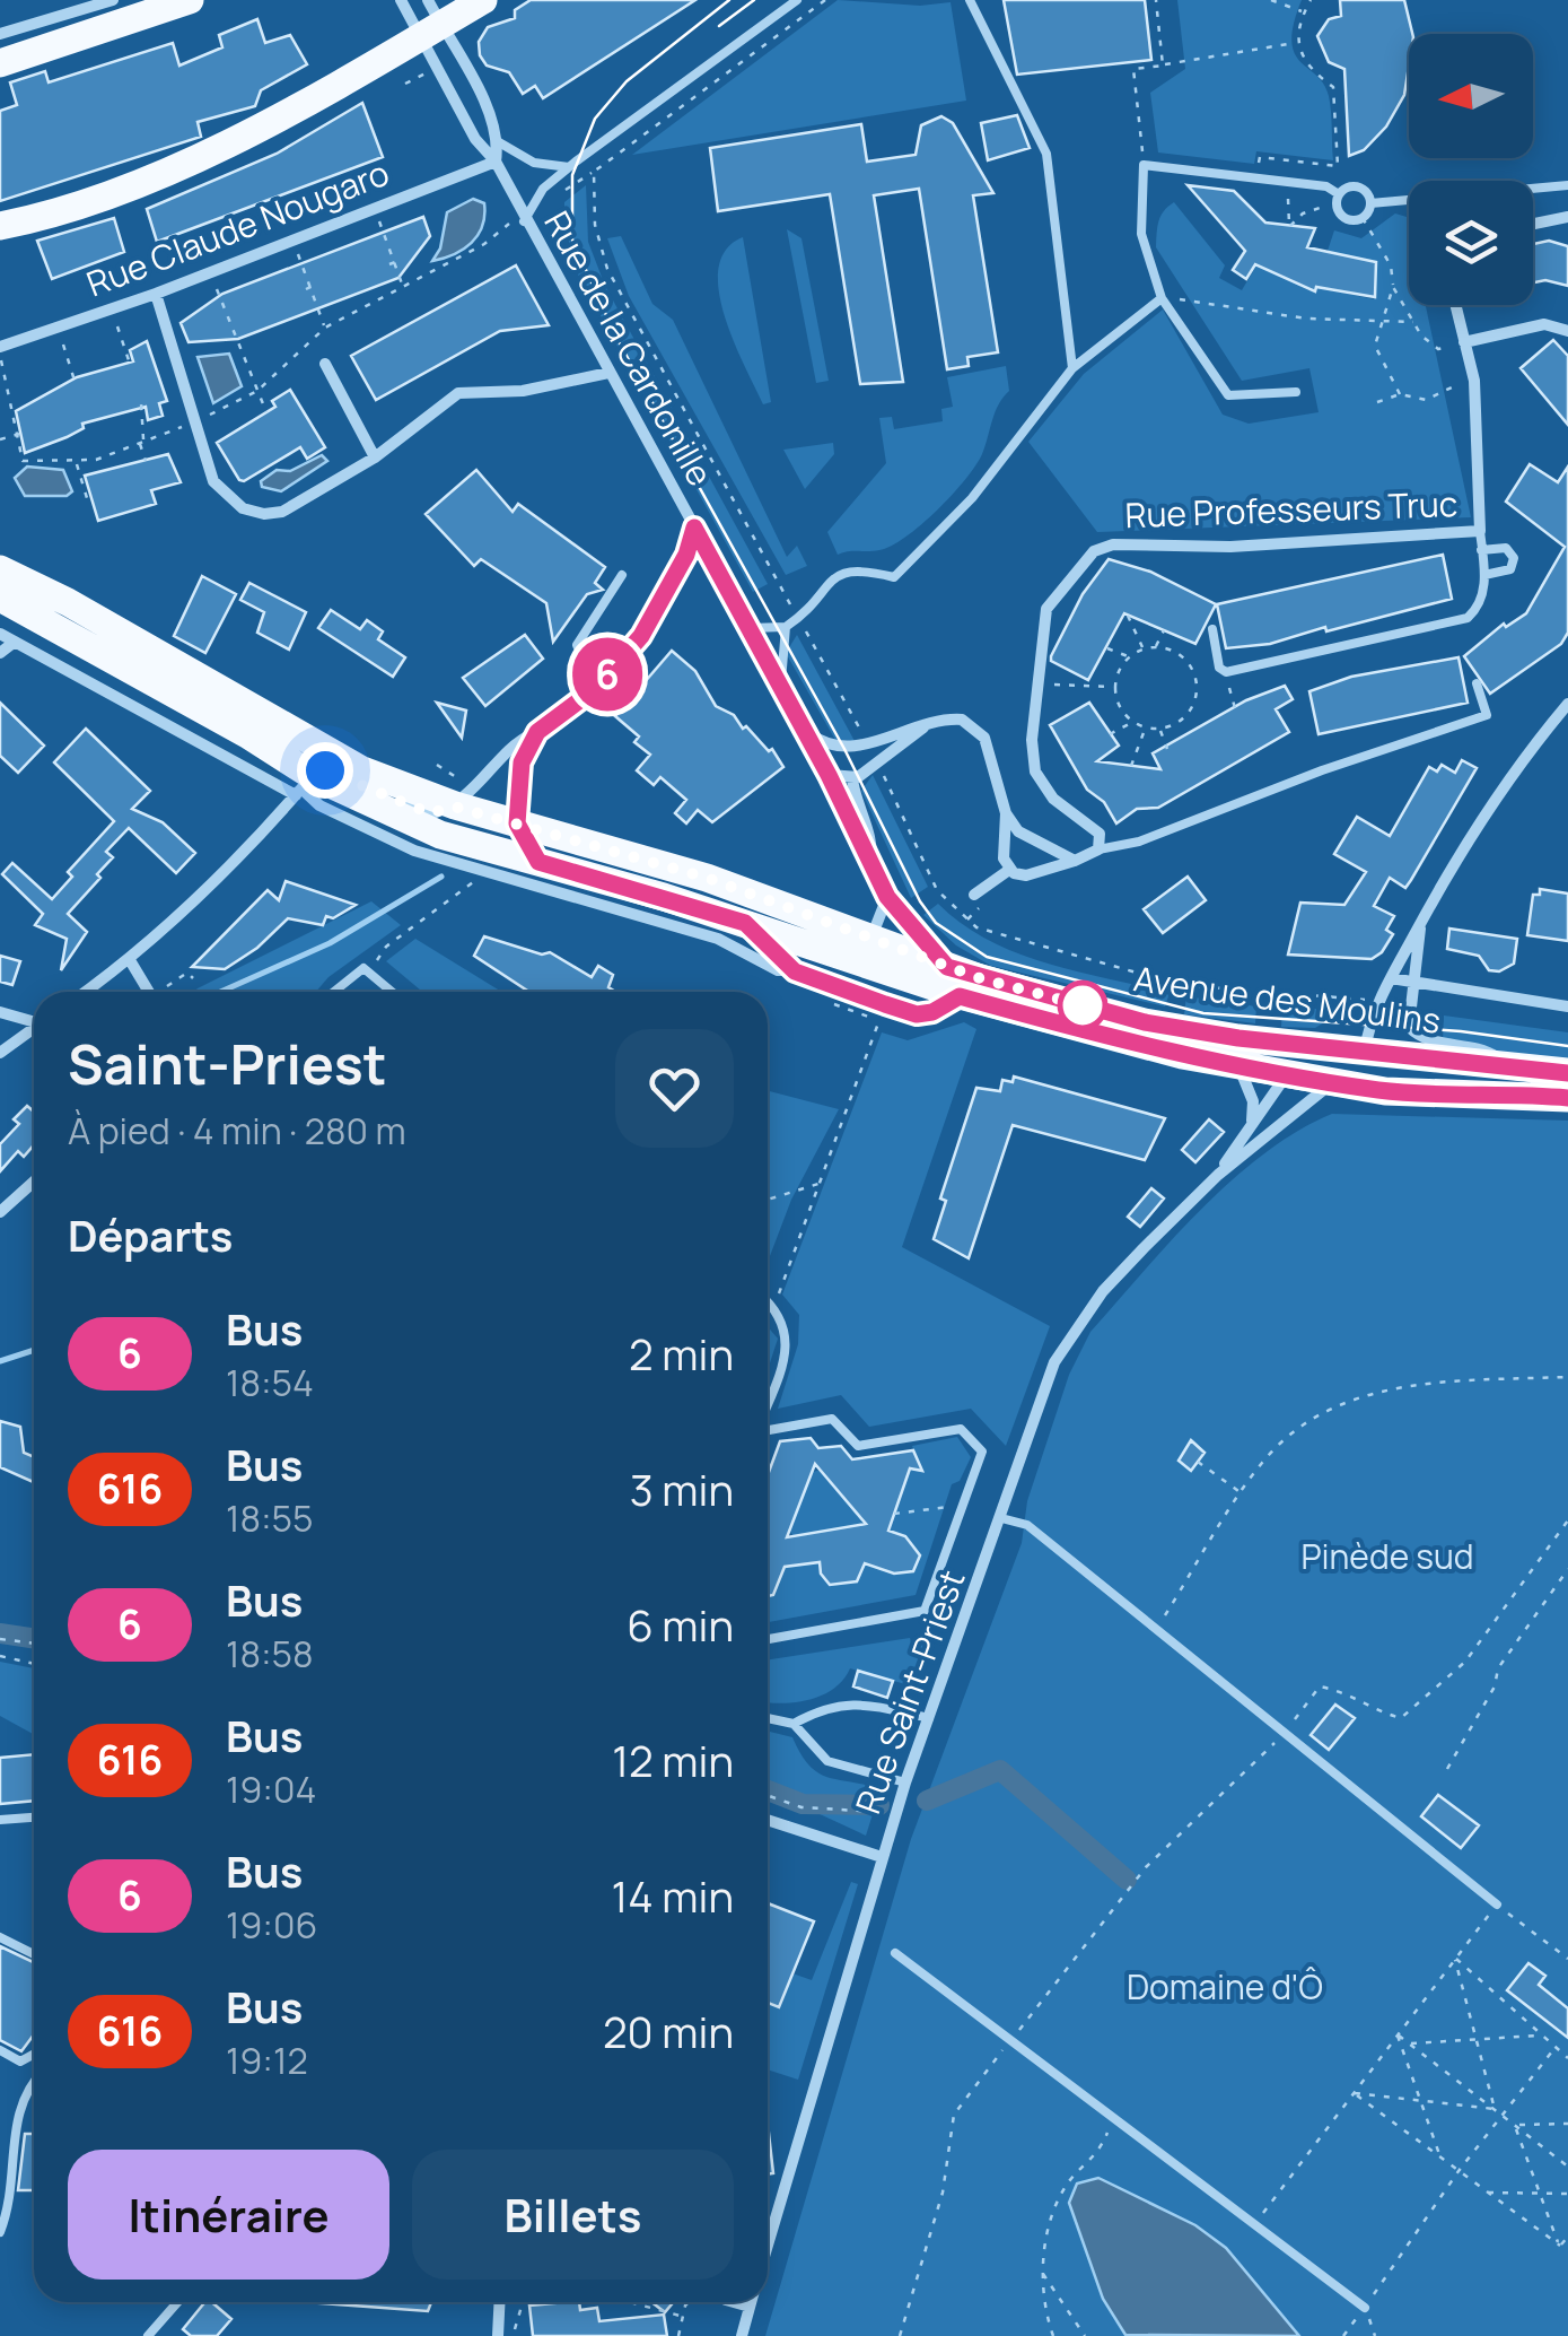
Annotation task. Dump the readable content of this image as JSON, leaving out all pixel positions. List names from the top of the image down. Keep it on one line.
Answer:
{"streets":{"main road":["Avenue des Moulins"],"street":["Rue Claude Nougaro","Rue de la Cardonille","Rue Professeurs Truc","Rue Saint-Priest"]},"crossings":[["Rue Claude Nougaro","Rue de la Cardonille"],["Rue de la Cardonille","Avenue des Moulins"],["Avenue des Moulins","Rue Saint-Priest"]],"parks":["Pinède sud","Domaine d'Ô"],"lines":["bus line 6"],"north":"left","page":{"on_map":"6","heading":[["Saint-Priest","À pied · 4 min · 280 m"],"Départs"],"list":[{"mark":"6","name":"Bus","note":"18:54","value":"2 min"},{"mark":"616","name":"Bus","note":"18:55","value":"3 min"},{"mark":"6","name":"Bus","note":"18:58","value":"6 min"},{"mark":"616","name":"Bus","note":"19:04","value":"12 min"},{"mark":"6","name":"Bus","note":"19:06","value":"14 min"},{"mark":"616","name":"Bus","note":"19:12","value":"20 min"}],"buttons":["Itinéraire","Billets"]}}
